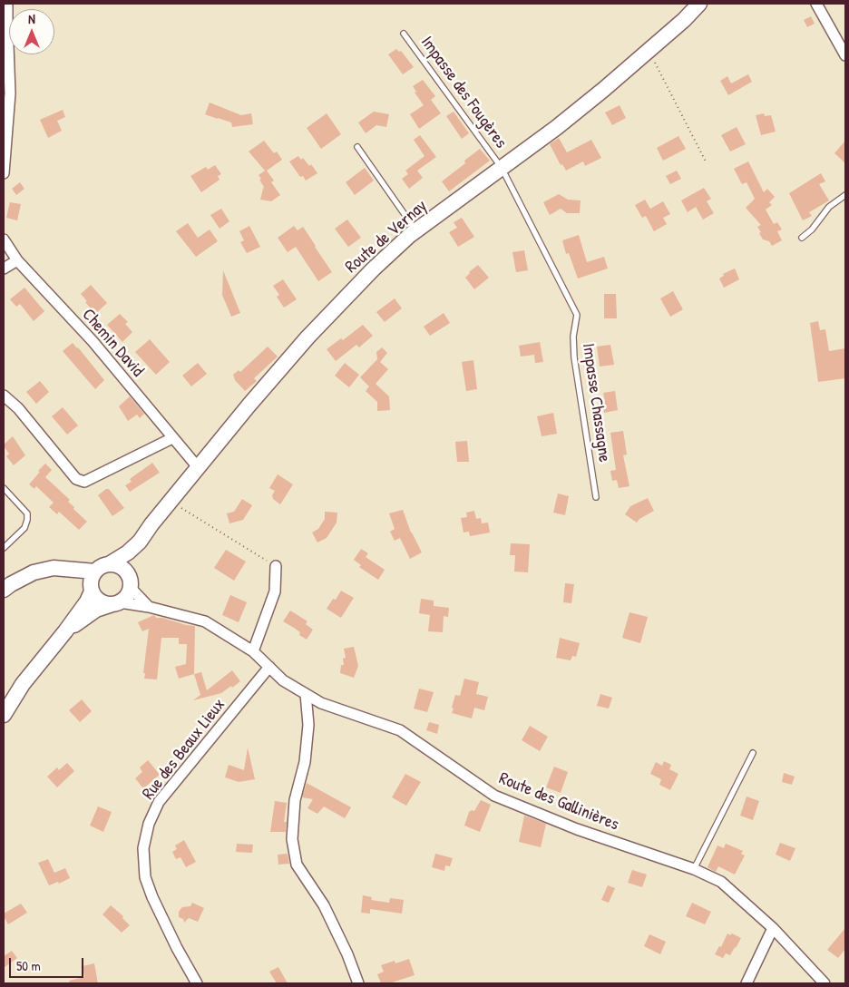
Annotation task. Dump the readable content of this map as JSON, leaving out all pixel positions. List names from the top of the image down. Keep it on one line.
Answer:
{"streets":{"street":["Route de Vernay","Chemin David","Rue des Beaux Lieux","Route des Gallinières"],"lane":["Impasse des Fougères","Impasse Chassagne"]},"crossings":[["Impasse des Fougères","Route de Vernay"],["Impasse des Fougères","Impasse Chassagne"],["Route de Vernay","Chemin David"],["Route de Vernay","Impasse Chassagne"],["Route de Vernay","Route des Gallinières"],["Rue des Beaux Lieux","Route des Gallinières"]],"scale_bar":"50 m","north":"top"}
